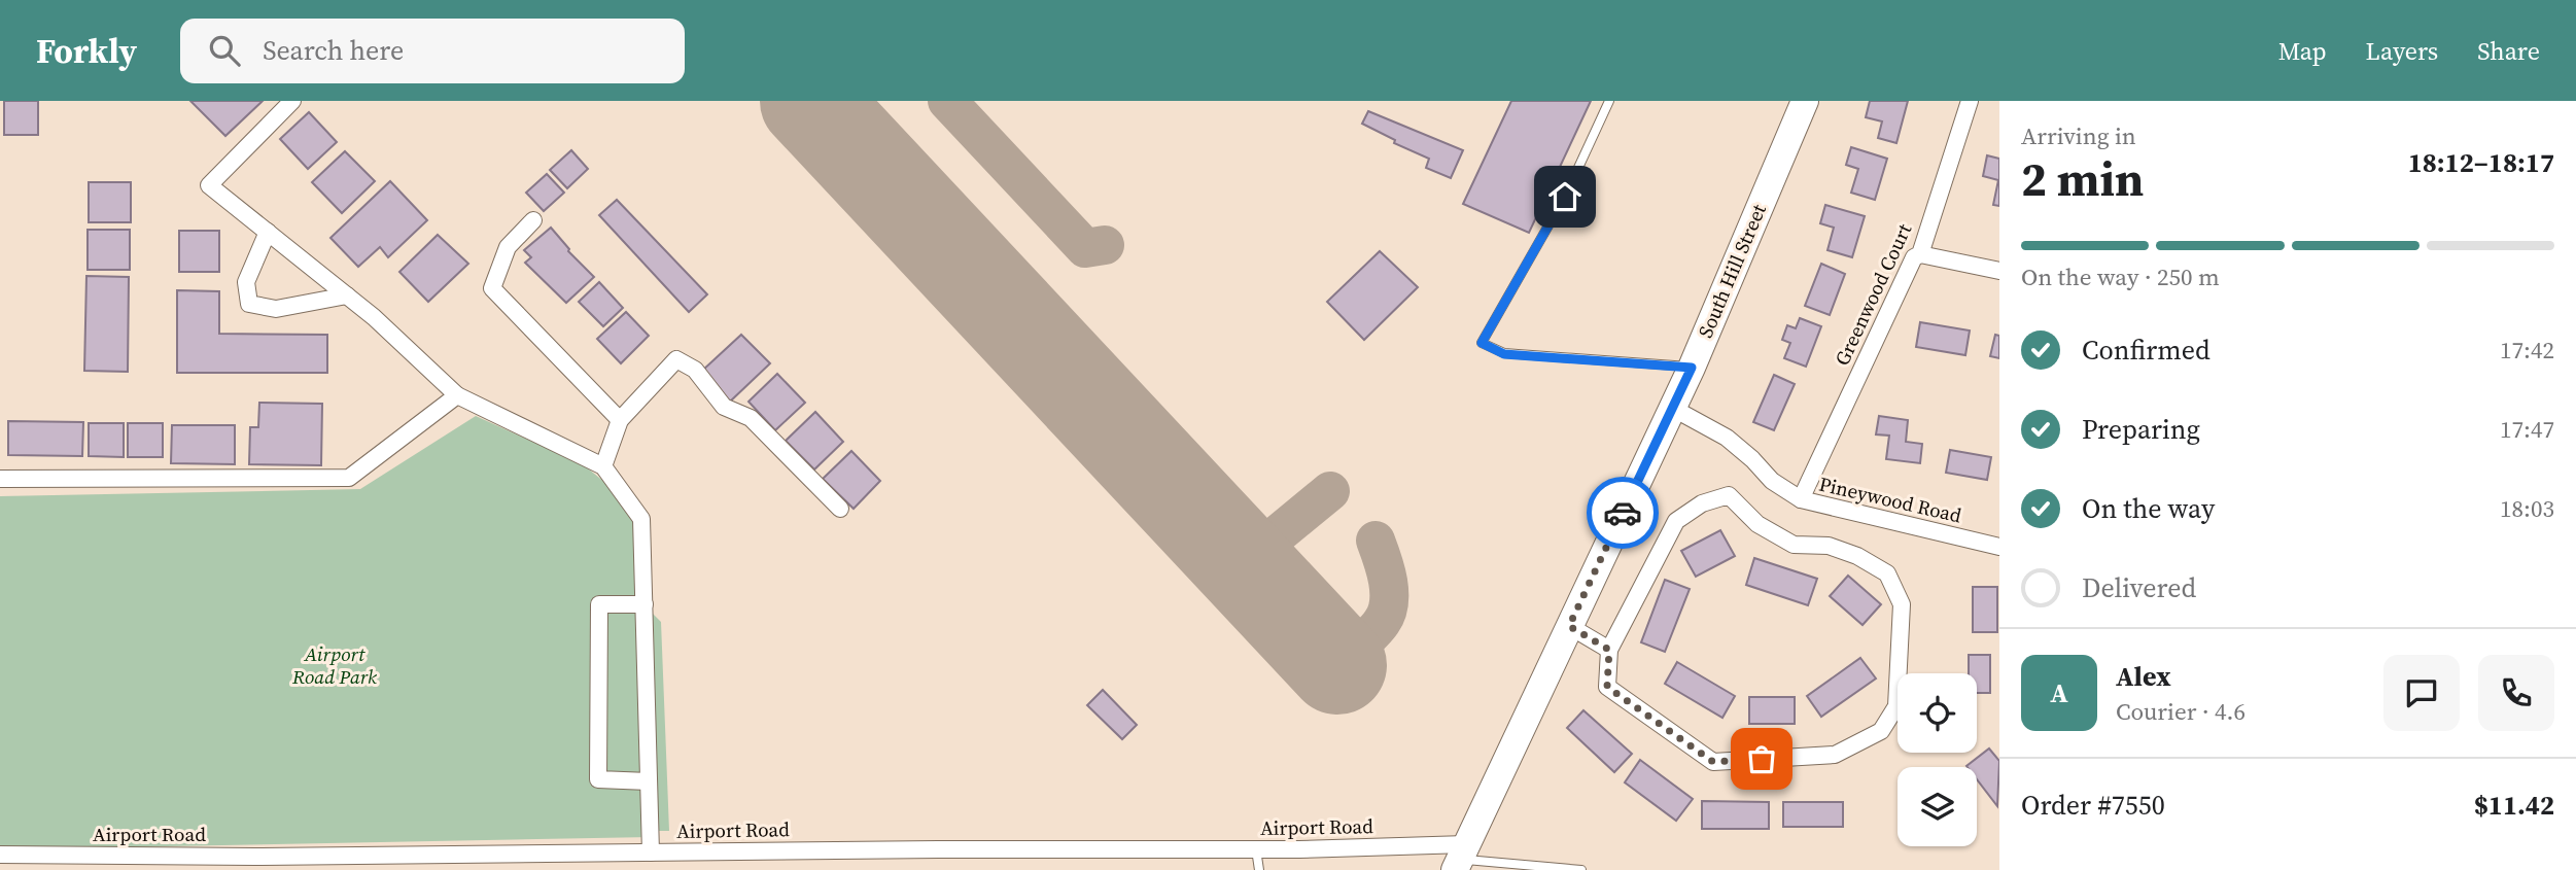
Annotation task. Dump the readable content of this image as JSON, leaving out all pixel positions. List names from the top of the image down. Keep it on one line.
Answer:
{"streets":{"main road":["South Hill Street"],"street":["Greenwood Court","Pineywood Road","Airport Road"]},"crossings":[["South Hill Street","Pineywood Road"],["South Hill Street","Airport Road"],["Greenwood Court","Pineywood Road"]],"parks":["Airport Road Park"],"page":{"header":"Forkly","search":"Search here","nav":["Map","Layers","Share"],"heading":["2 min","Arriving in","18:12–18:17"],"panel":["Alex","Courier · 4.6","Order #7550","$11.42"],"bar":"On the way · 250 m","list":[["Confirmed","17:42"],["Preparing","17:47"],["On the way","18:03"],"Delivered"],"round":"A"}}
